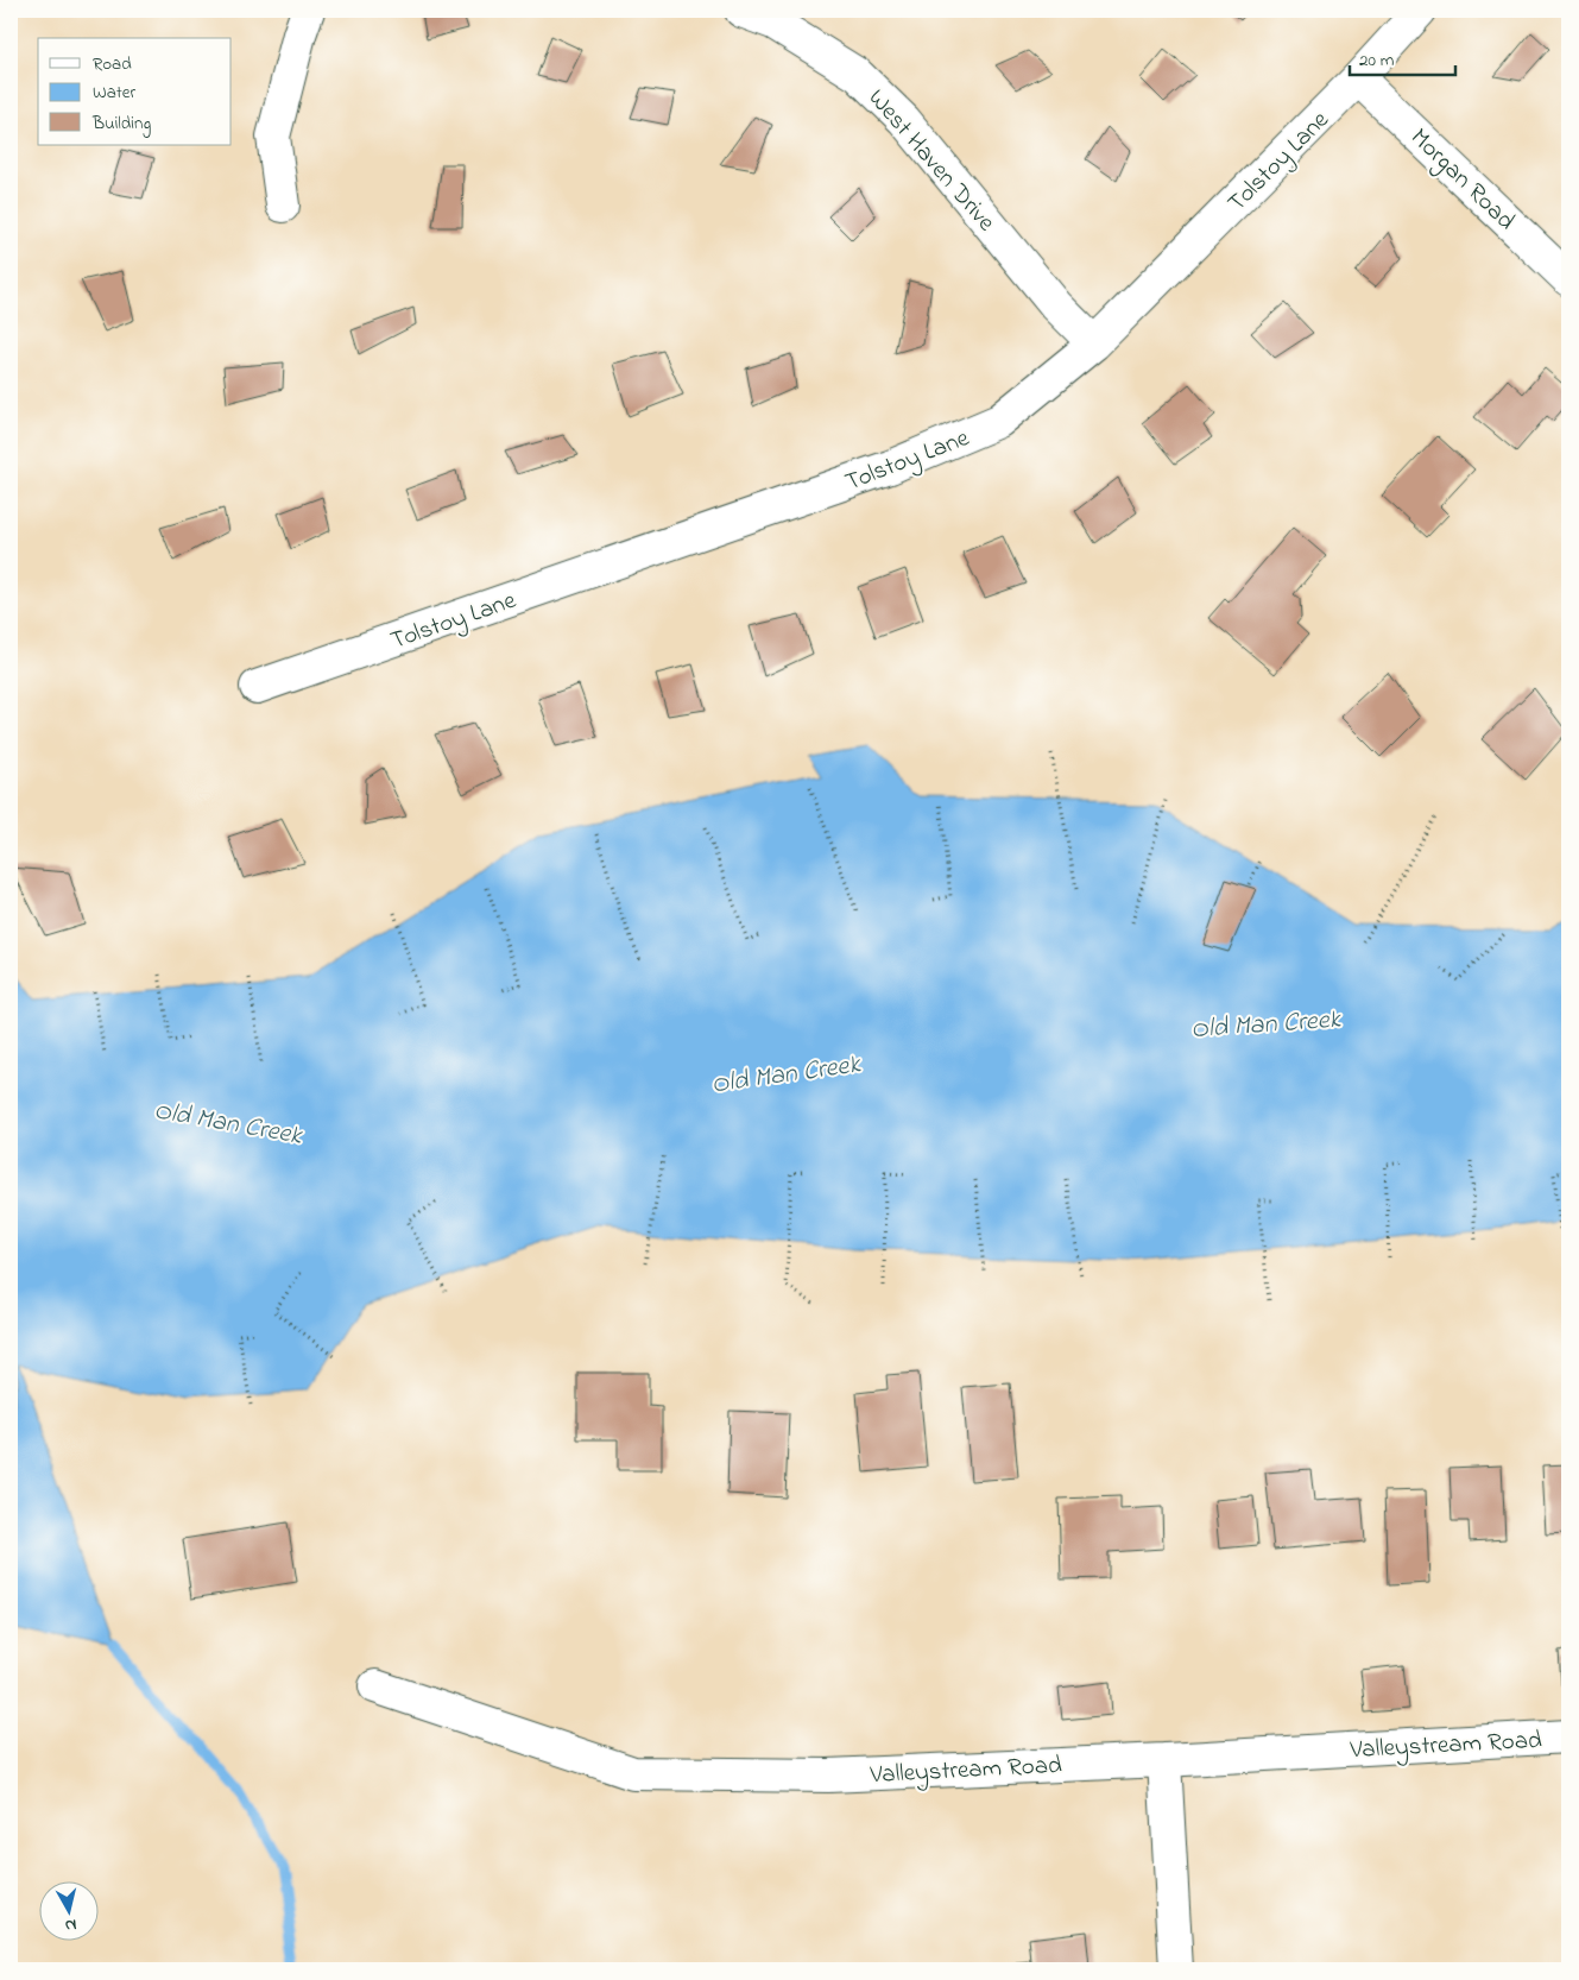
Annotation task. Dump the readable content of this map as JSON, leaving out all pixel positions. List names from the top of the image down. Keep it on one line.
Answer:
{"streets":{"street":["West Haven Drive","Tolstoy Lane","Morgan Road","Valleystream Road"]},"crossings":[["West Haven Drive","Tolstoy Lane"],["Tolstoy Lane","Morgan Road"]],"water":["Old Man Creek"],"legend":["Road","Water","Building"],"scale_bar":"20 m","north":"bottom"}
